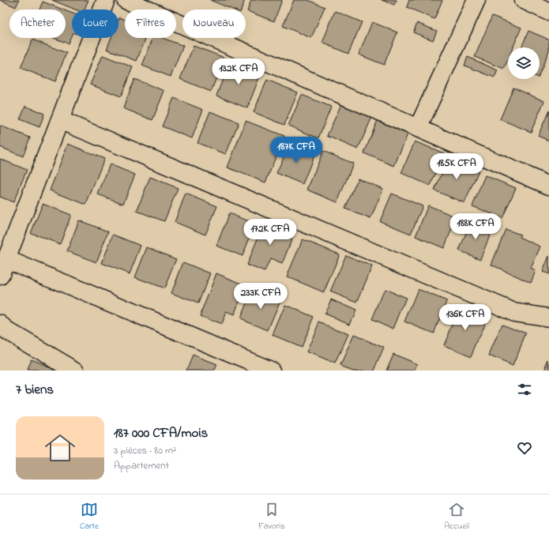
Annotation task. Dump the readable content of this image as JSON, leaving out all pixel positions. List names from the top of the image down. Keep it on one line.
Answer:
{"page":{"chip":["Acheter","Louer","Filtres","Nouveau"],"price":["132K CFA","187K CFA","185K CFA","188K CFA","172K CFA","233K CFA","136K CFA"],"heading":"7 biens","list":[{"name":"187 000 CFA/mois","note":"3 pièces · 80 m² · Appartement"}],"tabs":["Carte","Favoris","Accueil"]}}
